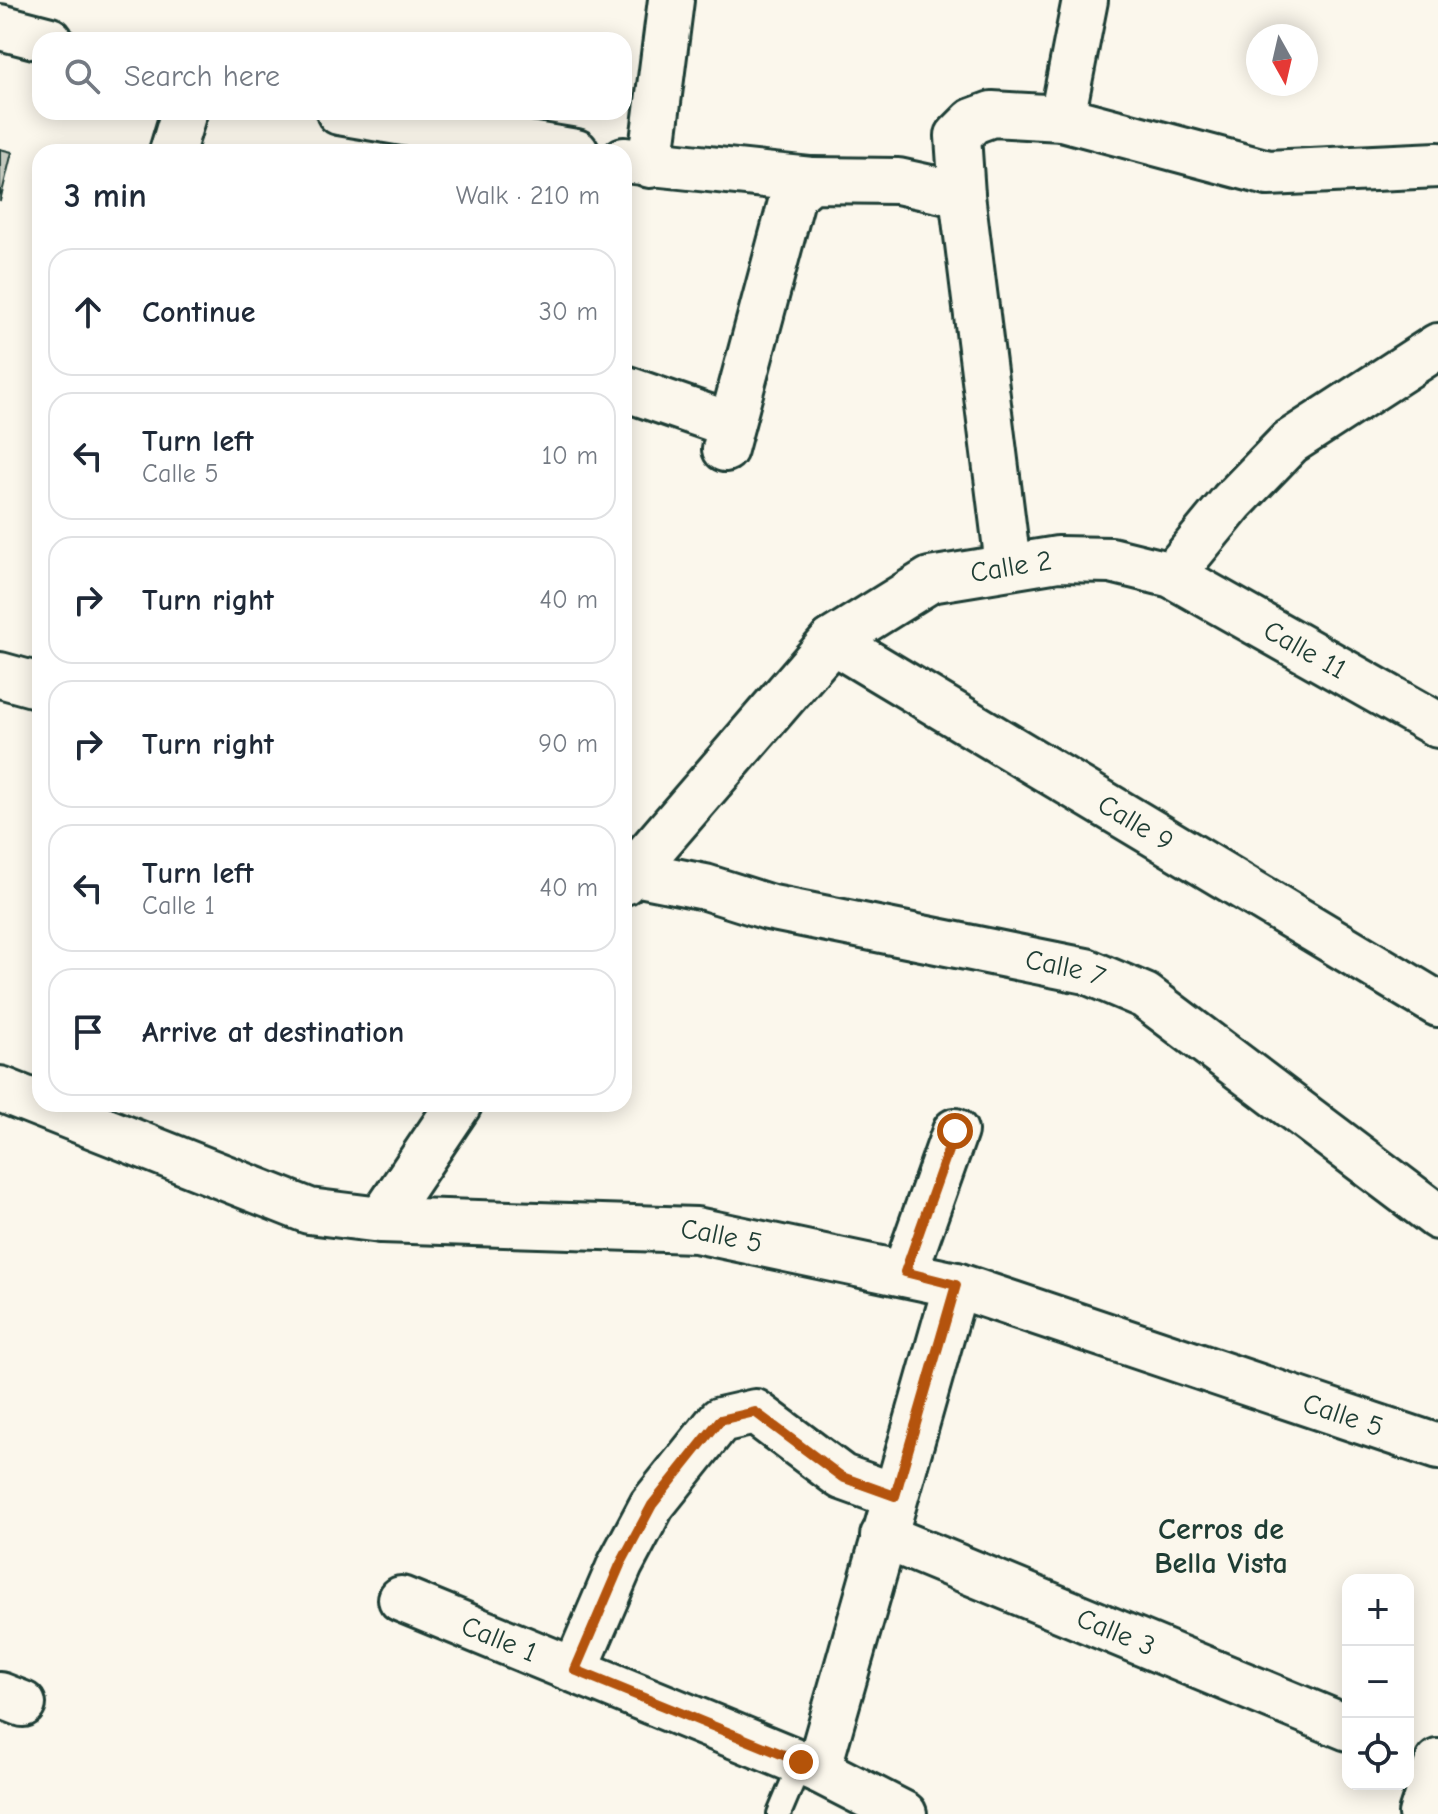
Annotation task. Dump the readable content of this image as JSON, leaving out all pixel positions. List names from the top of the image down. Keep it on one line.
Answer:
{"streets":{"street":["Calle 2","Calle 11","Calle 9","Calle 7","Calle 5","Calle 3","Calle 1"]},"crossings":[["Calle 2","Calle 11"],["Calle 2","Calle 9"],["Calle 3","Calle 1"]],"districts":["Cerros de Bella Vista"],"north":"bottom","page":{"search":"Search here","heading":["3 min","Walk · 210 m"],"list":[["Continue","30 m"],["Turn left","Calle 5","10 m"],["Turn right","40 m"],["Turn right","90 m"],["Turn left","Calle 1","40 m"],"Arrive at destination"],"map_buttons":["+","−"]}}
